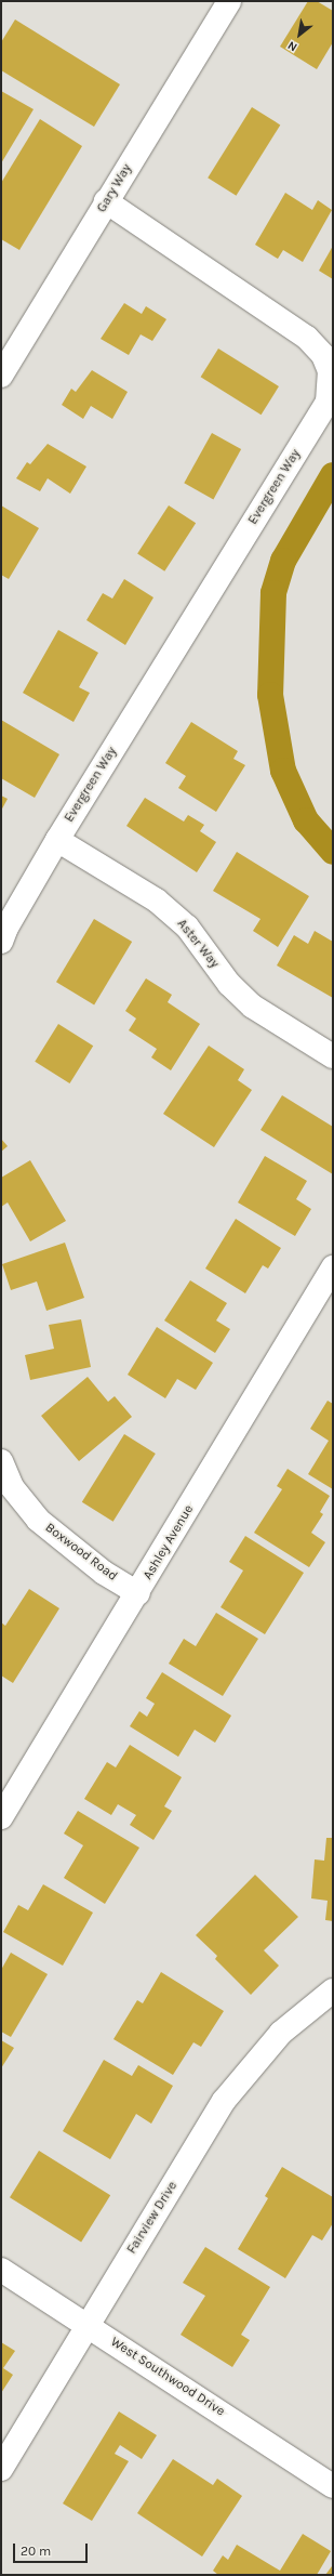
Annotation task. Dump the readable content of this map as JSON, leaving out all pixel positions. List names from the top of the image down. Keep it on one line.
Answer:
{"streets":{"street":["Gary Way","Evergreen Way","Aster Way","Ashley Avenue","Boxwood Road","Fairview Drive","West Southwood Drive"]},"crossings":[["Gary Way","Evergreen Way"],["Evergreen Way","Aster Way"],["Ashley Avenue","Boxwood Road"],["Fairview Drive","West Southwood Drive"]],"scale_bar":"20 m","north":"bottom left"}
